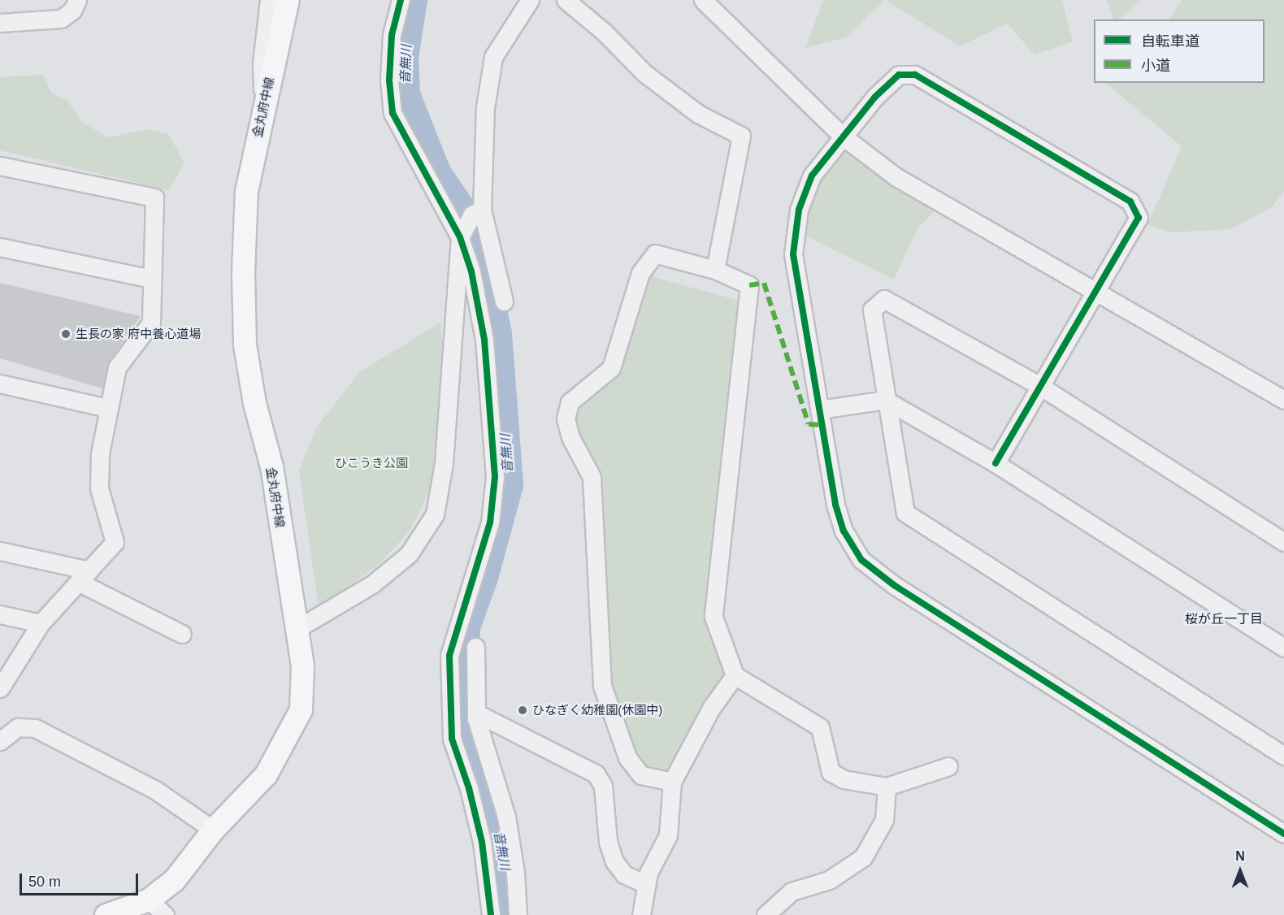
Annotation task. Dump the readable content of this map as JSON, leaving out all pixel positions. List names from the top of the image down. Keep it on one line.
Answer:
{"streets":{"main road":["金丸府中線"]},"districts":["桜が丘一丁目"],"water":["音無川"],"parks":["ひこうき公園"],"places":["生長の家 府中養心道場","ひなぎく幼稚園(休園中)"],"legend":["自転車道","小道"],"scale_bar":"50 m","north":"top"}
